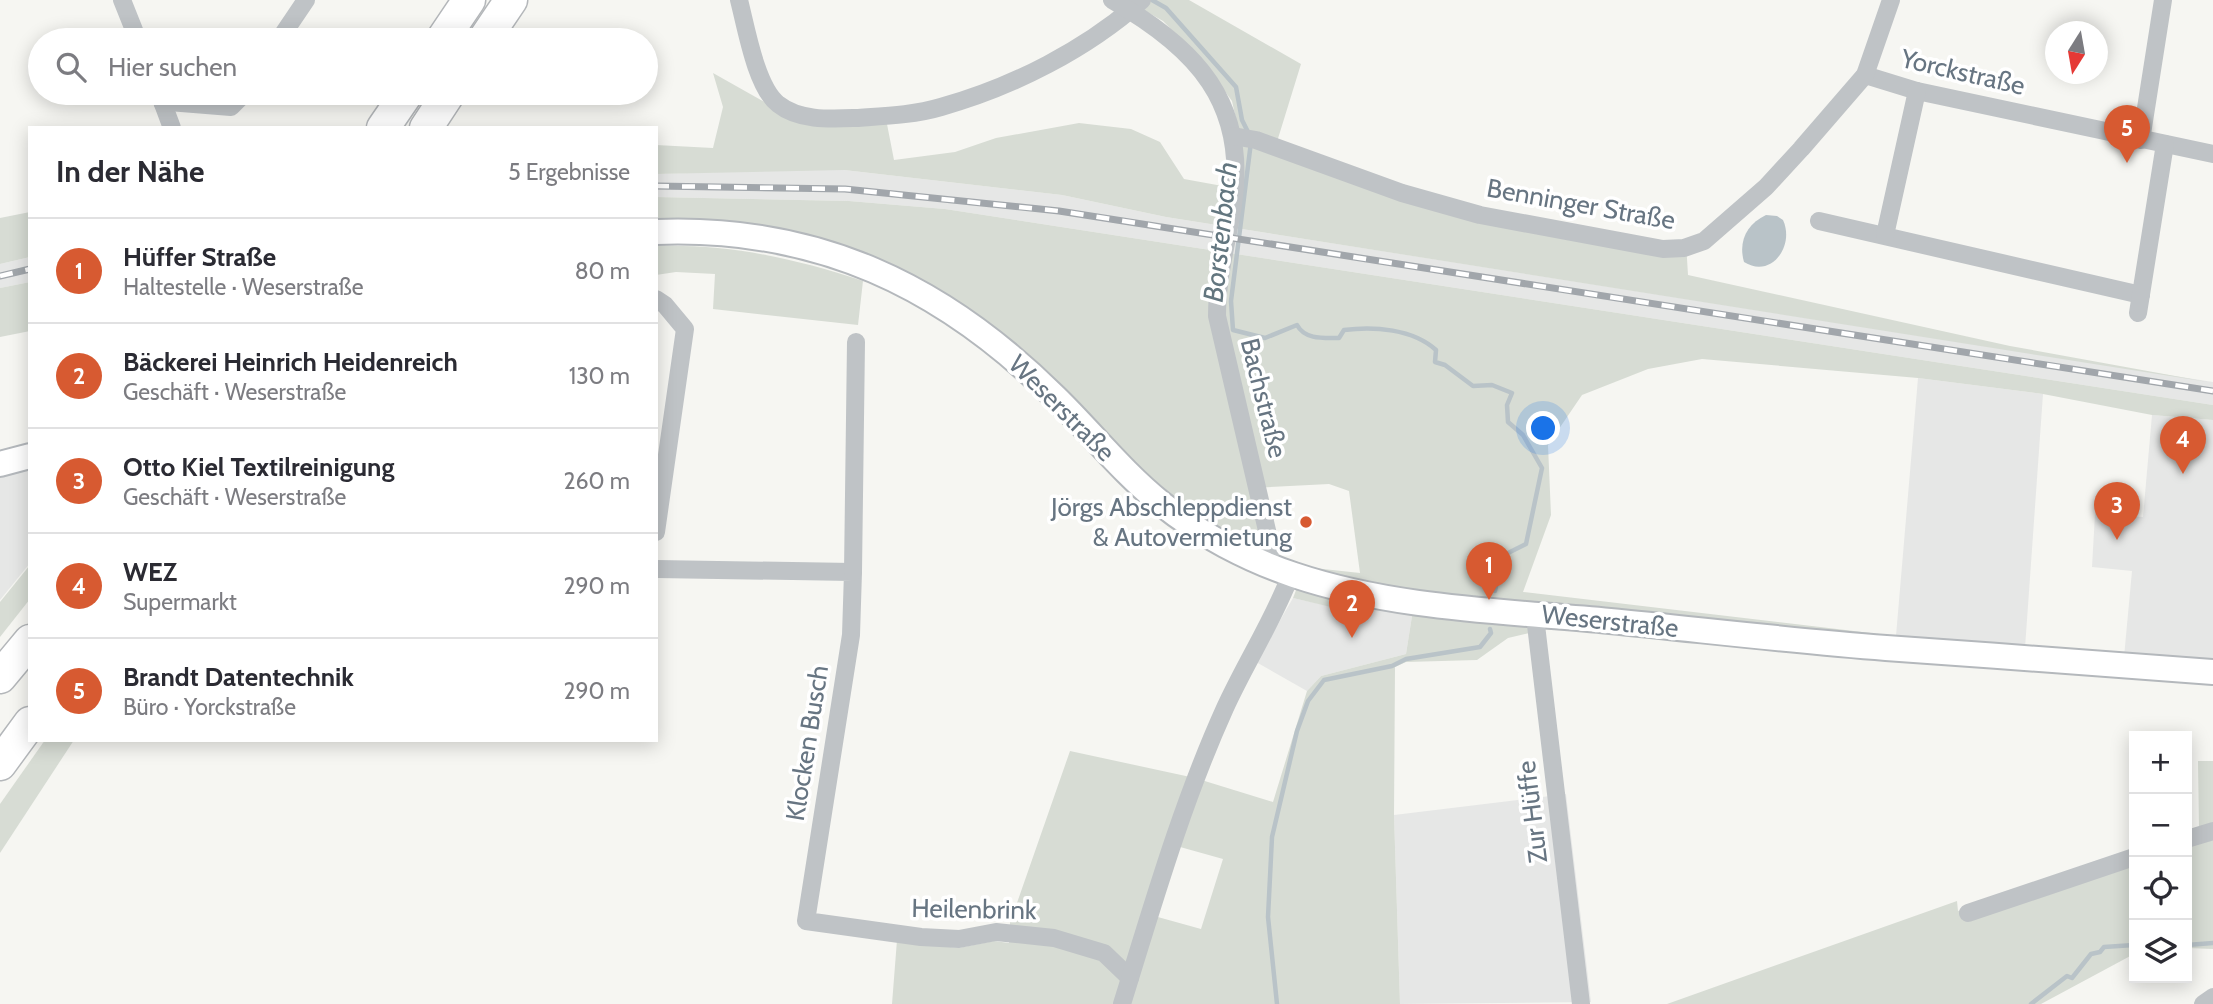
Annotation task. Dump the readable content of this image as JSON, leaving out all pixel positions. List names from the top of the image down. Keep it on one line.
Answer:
{"streets":{"street":["Yorckstraße","Benninger Straße","Bachstraße","Weserstraße","Klocken Busch","Zur Hüffe","Heilenbrink"]},"crossings":[["Yorckstraße","Benninger Straße"],["Benninger Straße","Bachstraße"],["Bachstraße","Weserstraße"],["Weserstraße","Zur Hüffe"],["Klocken Busch","Heilenbrink"]],"water":["Borstenbach"],"places":["Jörgs Abschleppdienst & Autovermietung"],"north":"bottom","page":{"search":"Hier suchen","pins":["5","4","3","1","2"],"heading":["In der Nähe","5 Ergebnisse"],"list":[{"mark":"1","name":"Hüffer Straße","note":"Haltestelle · Weserstraße","value":"80 m"},{"mark":"2","name":"Bäckerei Heinrich Heidenreich","note":"Geschäft · Weserstraße","value":"130 m"},{"mark":"3","name":"Otto Kiel Textilreinigung","note":"Geschäft · Weserstraße","value":"260 m"},{"mark":"4","name":"WEZ","note":"Supermarkt","value":"290 m"},{"mark":"5","name":"Brandt Datentechnik","note":"Büro · Yorckstraße","value":"290 m"}],"map_buttons":["+","−"]}}
